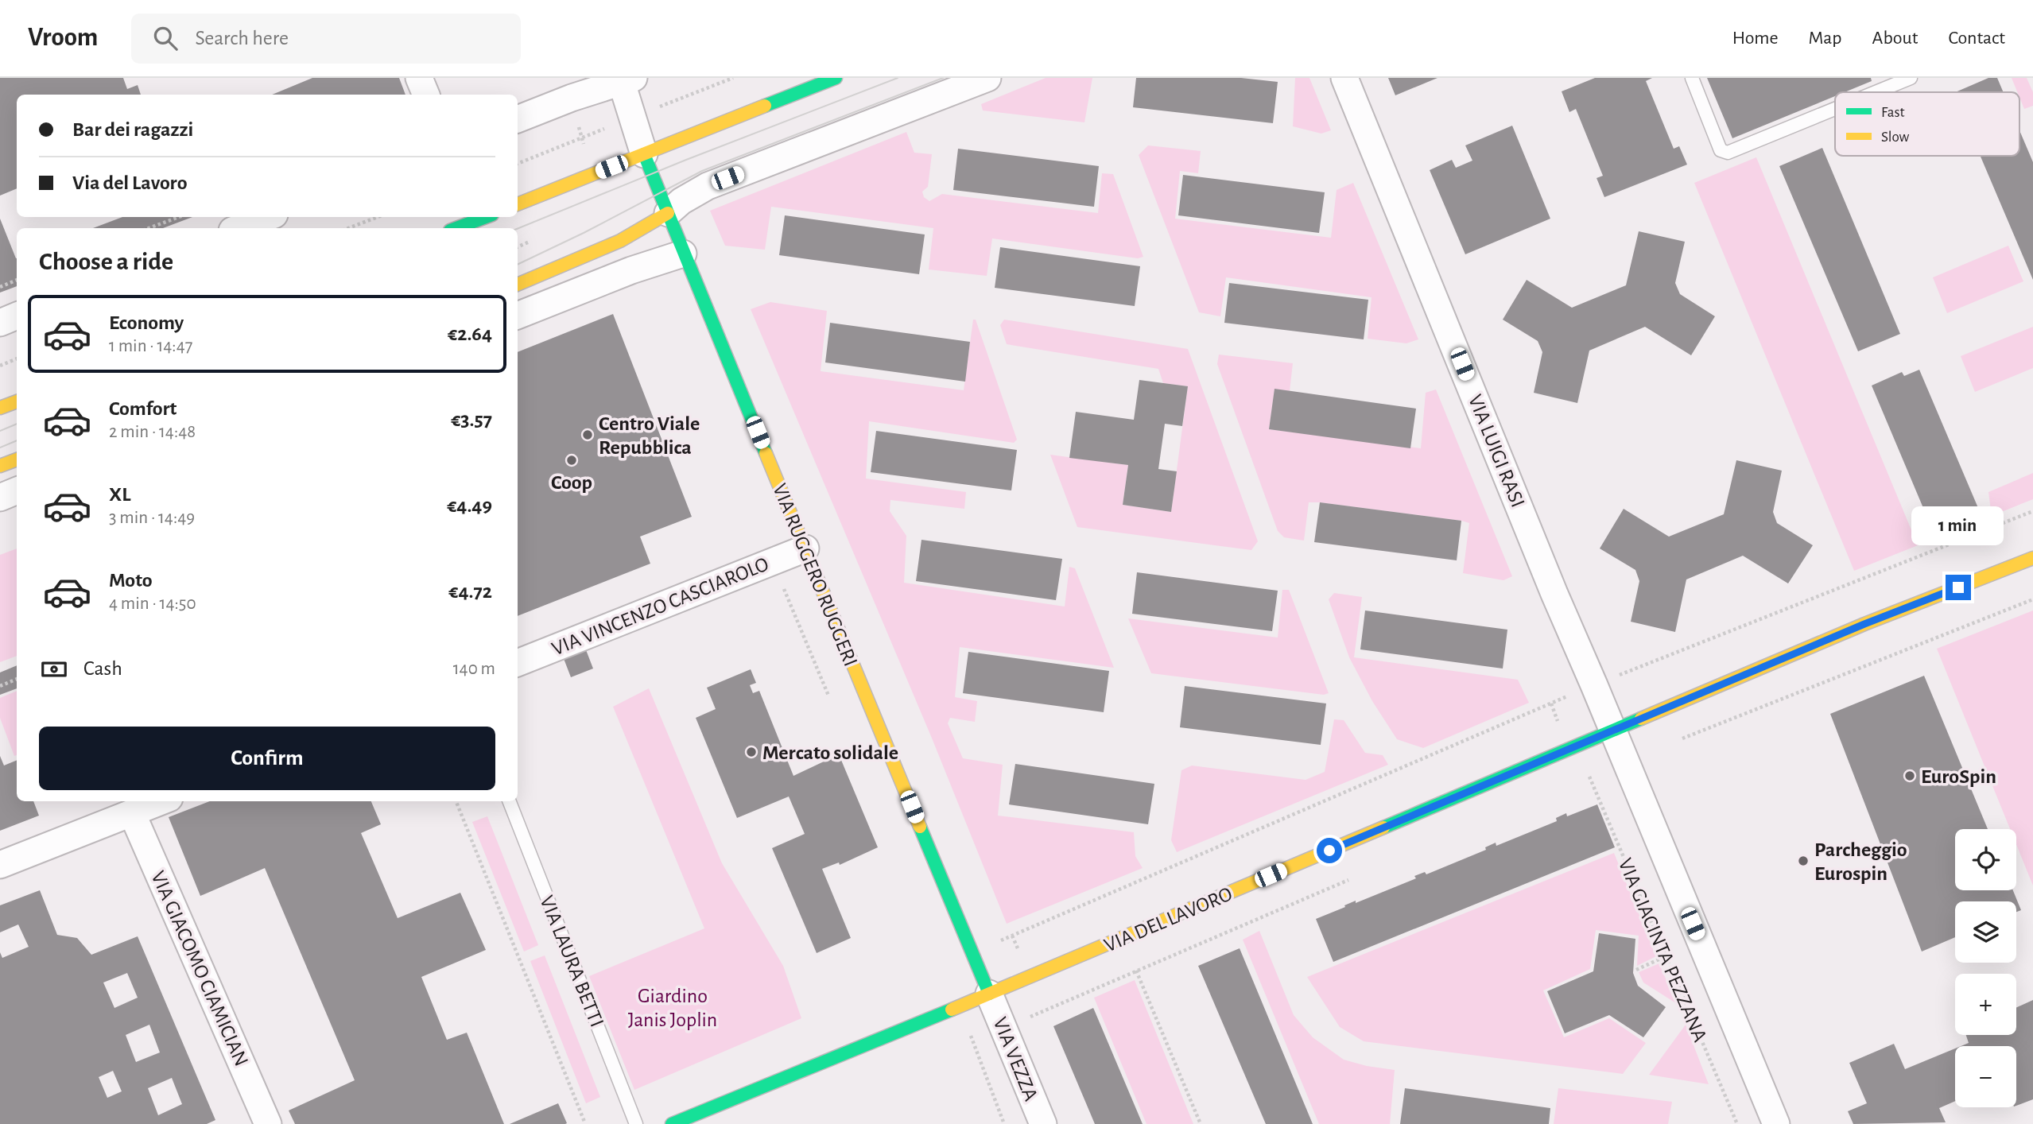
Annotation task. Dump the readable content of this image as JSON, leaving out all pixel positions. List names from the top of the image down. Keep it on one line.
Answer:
{"streets":{"main road":["VIA RUGGERO RUGGERI","VIA DEL LAVORO"],"street":["VIA LUIGI RASI","VIA VINCENZO CASCIAROLO","VIA GIACINTA PEZZANA","VIA GIACOMO CIAMICIAN","VIA VEZZA"],"lane":["VIA LAURA BETTI"]},"crossings":[["VIA LUIGI RASI","VIA DEL LAVORO"],["VIA LUIGI RASI","VIA GIACINTA PEZZANA"],["VIA RUGGERO RUGGERI","VIA VINCENZO CASCIAROLO"],["VIA RUGGERO RUGGERI","VIA DEL LAVORO"],["VIA RUGGERO RUGGERI","VIA VEZZA"],["VIA DEL LAVORO","VIA GIACINTA PEZZANA"],["VIA DEL LAVORO","VIA VEZZA"]],"parks":["Giardino Janis Joplin"],"places":["Centro Viale Repubblica","Coop","Mercato solidale","EuroSpin","Parcheggio Eurospin"],"legend":["Fast","Slow"],"page":{"header":"Vroom","search":"Search here","nav":["Home","Map","About","Contact"],"banner":["Bar dei ragazzi","Via del Lavoro"],"heading":"Choose a ride","list":[{"name":"Economy","note":"1 min · 14:47","value":"€2.64"},{"name":"Comfort","note":"2 min · 14:48","value":"€3.57"},{"name":"XL","note":"3 min · 14:49","value":"€4.49"},{"name":"Moto","note":"4 min · 14:50","value":"€4.72"}],"bubble":"1 min","pay":["Cash","140 m"],"buttons":"Confirm","map_buttons":["+","−"]}}
